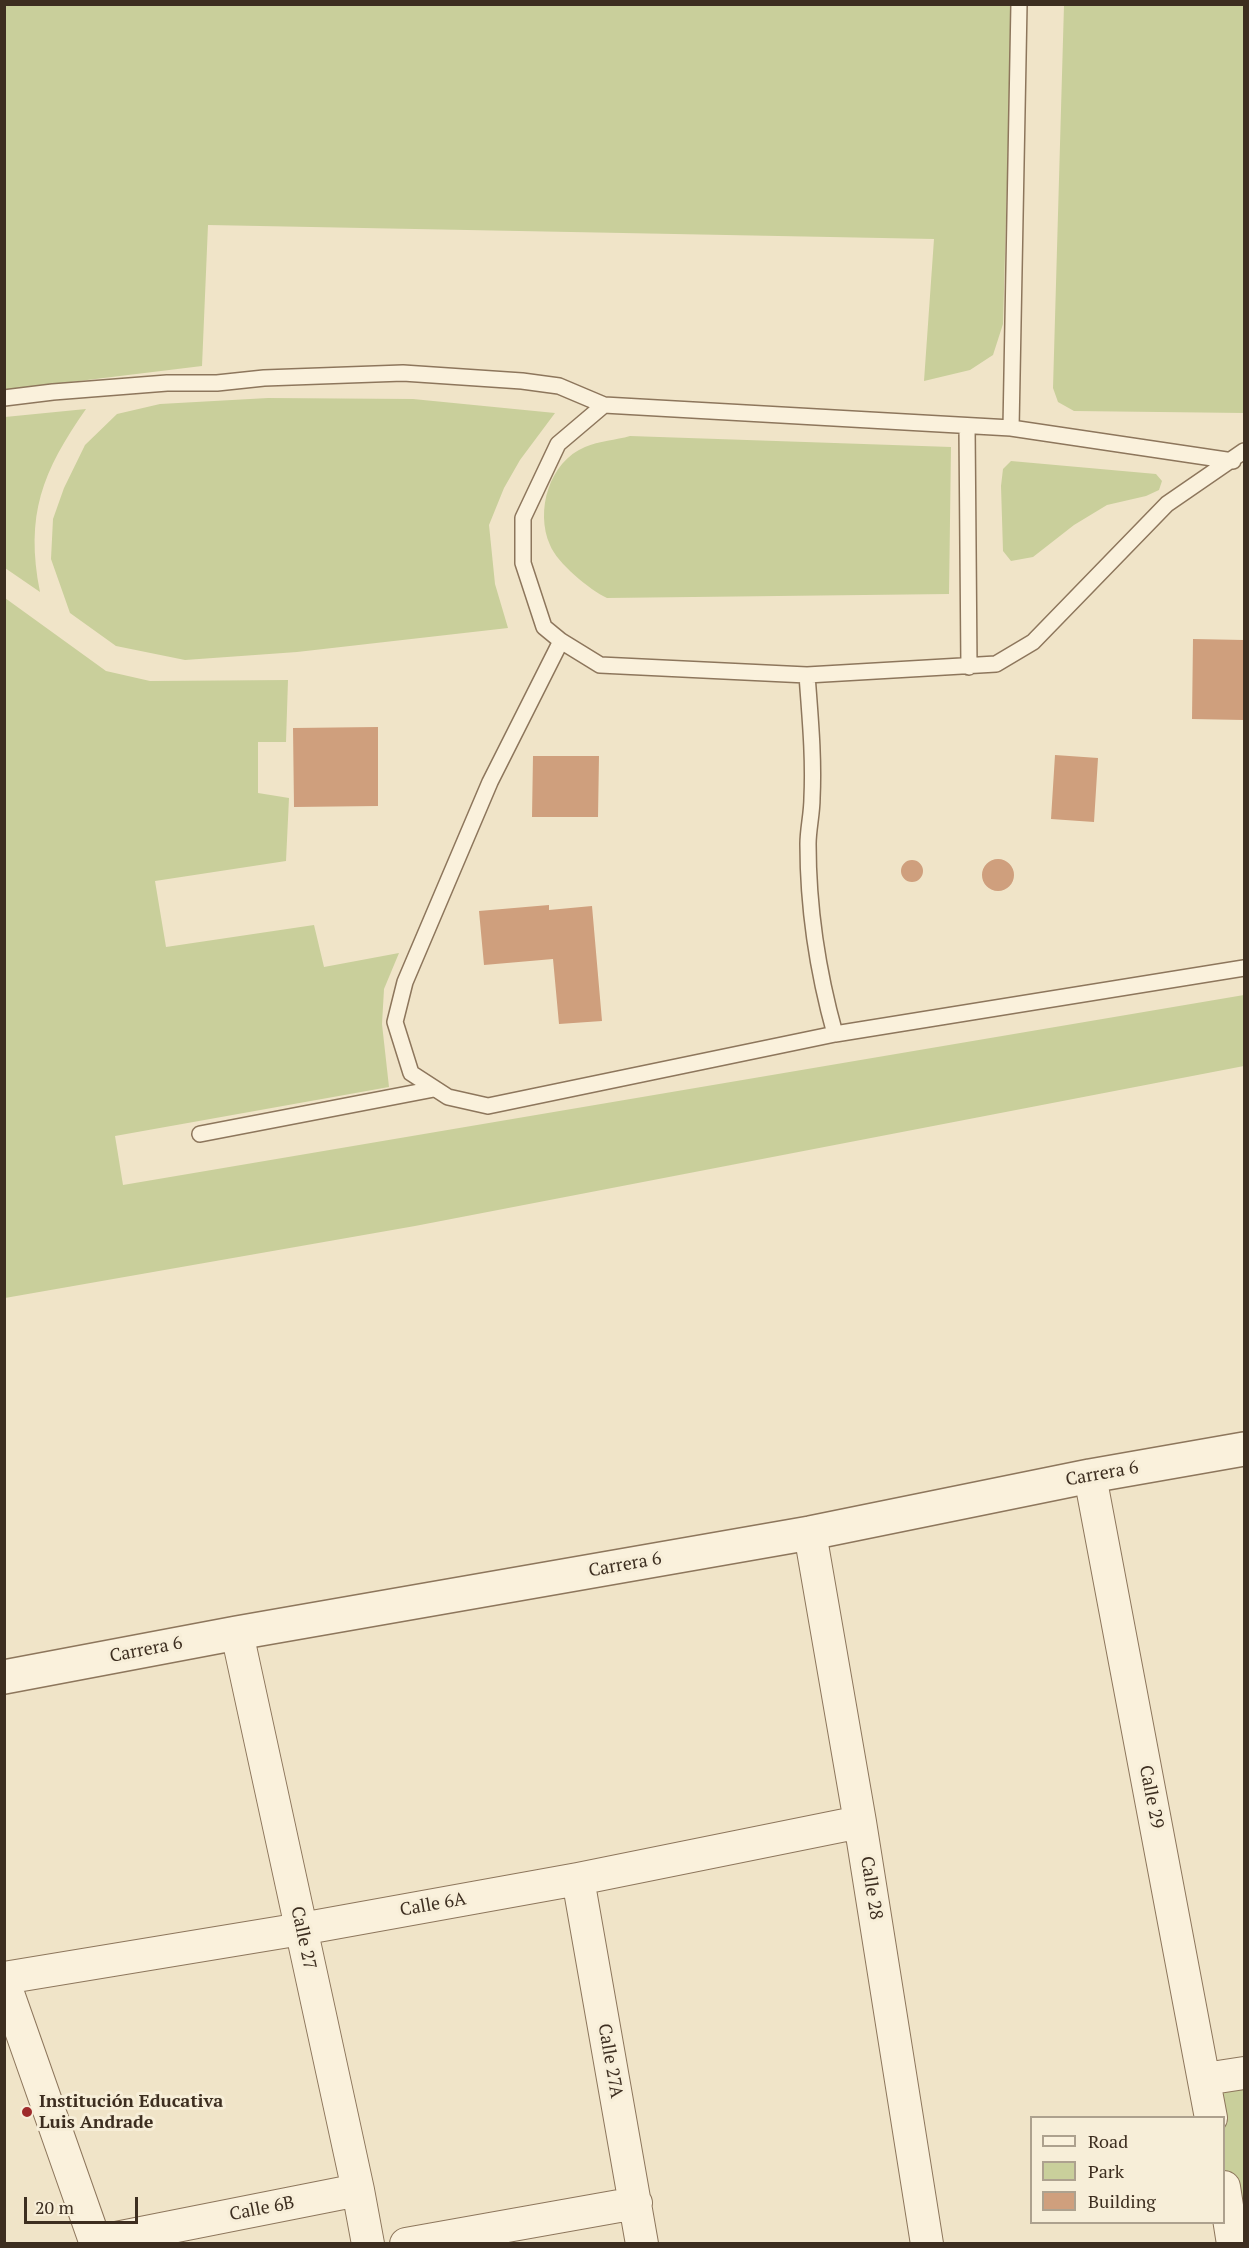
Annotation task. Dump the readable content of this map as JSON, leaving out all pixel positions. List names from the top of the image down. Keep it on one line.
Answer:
{"streets":{"street":["Carrera 6","Calle 29","Calle 28","Calle 6A","Calle 27","Calle 27A","Calle 6B"]},"crossings":[["Carrera 6","Calle 29"],["Carrera 6","Calle 28"],["Carrera 6","Calle 27"],["Calle 28","Calle 6A"],["Calle 6A","Calle 27"],["Calle 6A","Calle 27A"],["Calle 27","Calle 6B"]],"places":["Institución Educativa Luis Andrade"],"legend":["Road","Park","Building"],"scale_bar":"20 m"}
